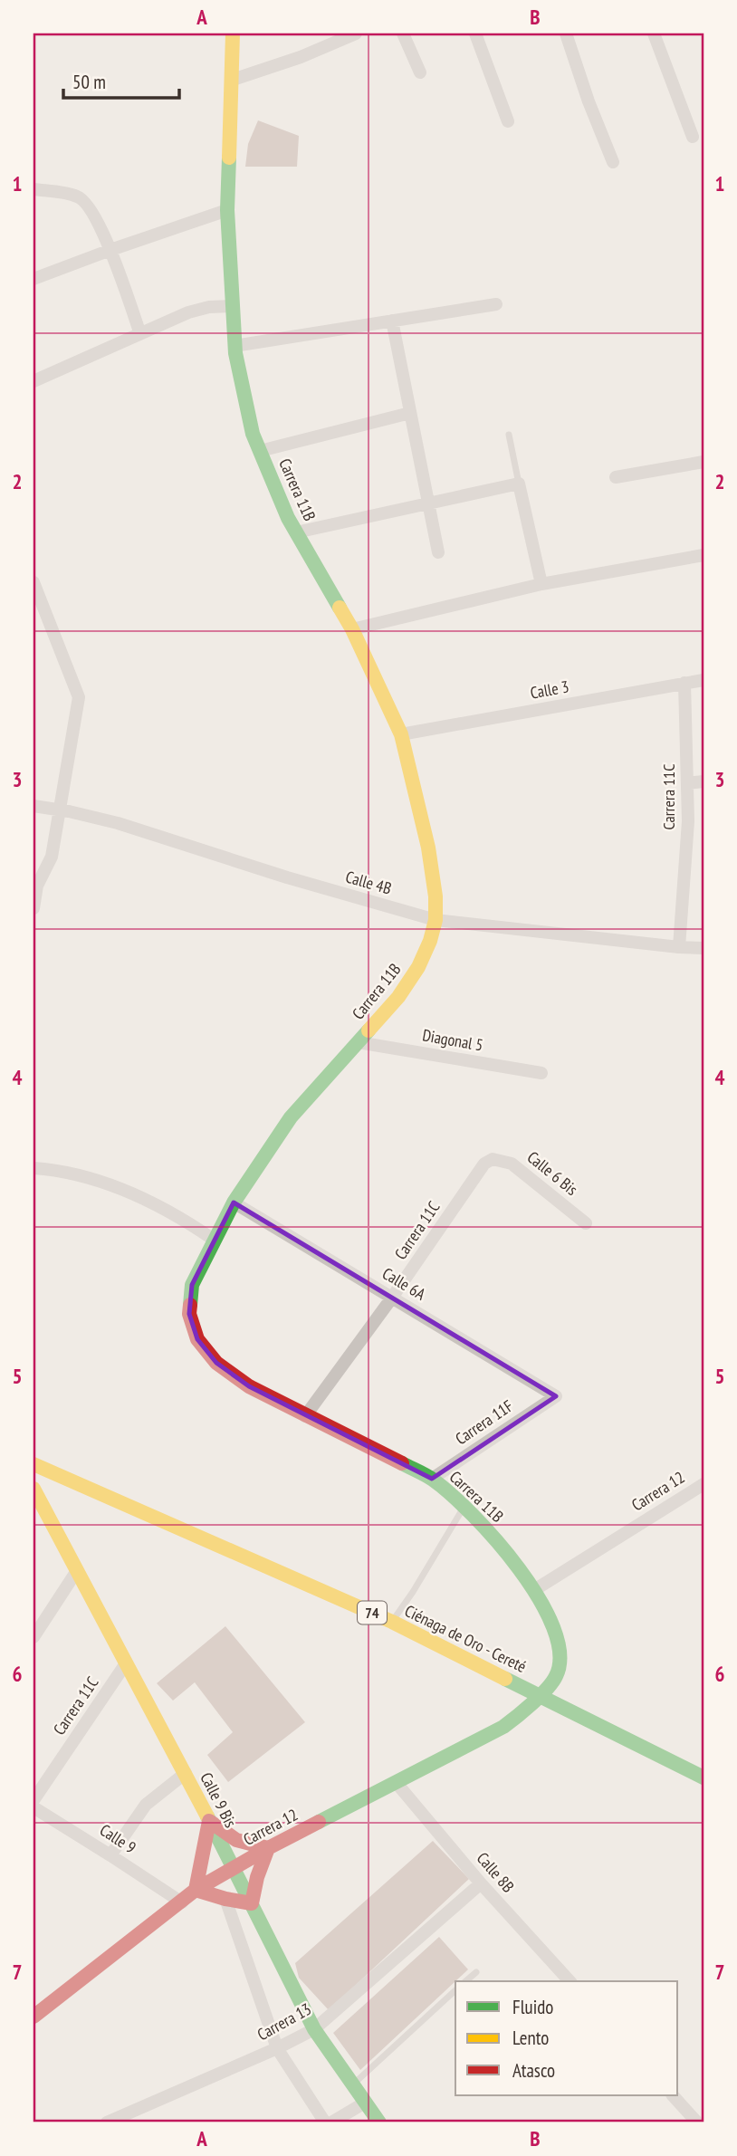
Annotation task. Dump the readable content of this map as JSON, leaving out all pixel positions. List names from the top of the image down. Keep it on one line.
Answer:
{"streets":{"main road":["Carrera 11B","Carrera 12","74","Ciénaga de Oro - Cereté","Calle 9 Bis"],"street":["Calle 3","Carrera 11C","Calle 4B","Diagonal 5","Calle 6 Bis","Calle 6A","Carrera 11F","Calle 9","Calle 8B","Carrera 13"]},"crossings":[["Carrera 11B","Calle 3"],["Carrera 11B","Carrera 11C"],["Carrera 11B","Calle 4B"],["Carrera 11B","Diagonal 5"],["Carrera 11B","Calle 6A"],["Carrera 11B","Carrera 11F"],["Carrera 11B","Carrera 12"],["Carrera 11B","Ciénaga de Oro - Cereté"],["Calle 3","Carrera 11C"],["Carrera 11C","Calle 4B"],["Carrera 11C","Calle 6 Bis"],["Carrera 11C","Calle 6A"],["Carrera 11C","Calle 9 Bis"],["Calle 6A","Carrera 11F"],["Carrera 12","Ciénaga de Oro - Cereté"],["Carrera 12","Calle 9 Bis"],["Carrera 12","Calle 9"],["Carrera 12","Calle 8B"],["Calle 9 Bis","Carrera 13"],["Calle 8B","Carrera 13"]],"legend":["Fluido","Lento","Atasco"],"scale_bar":"50 m","grid":{"columns":["A","B"],"rows":["1","2","3","4","5","6","7"]}}
